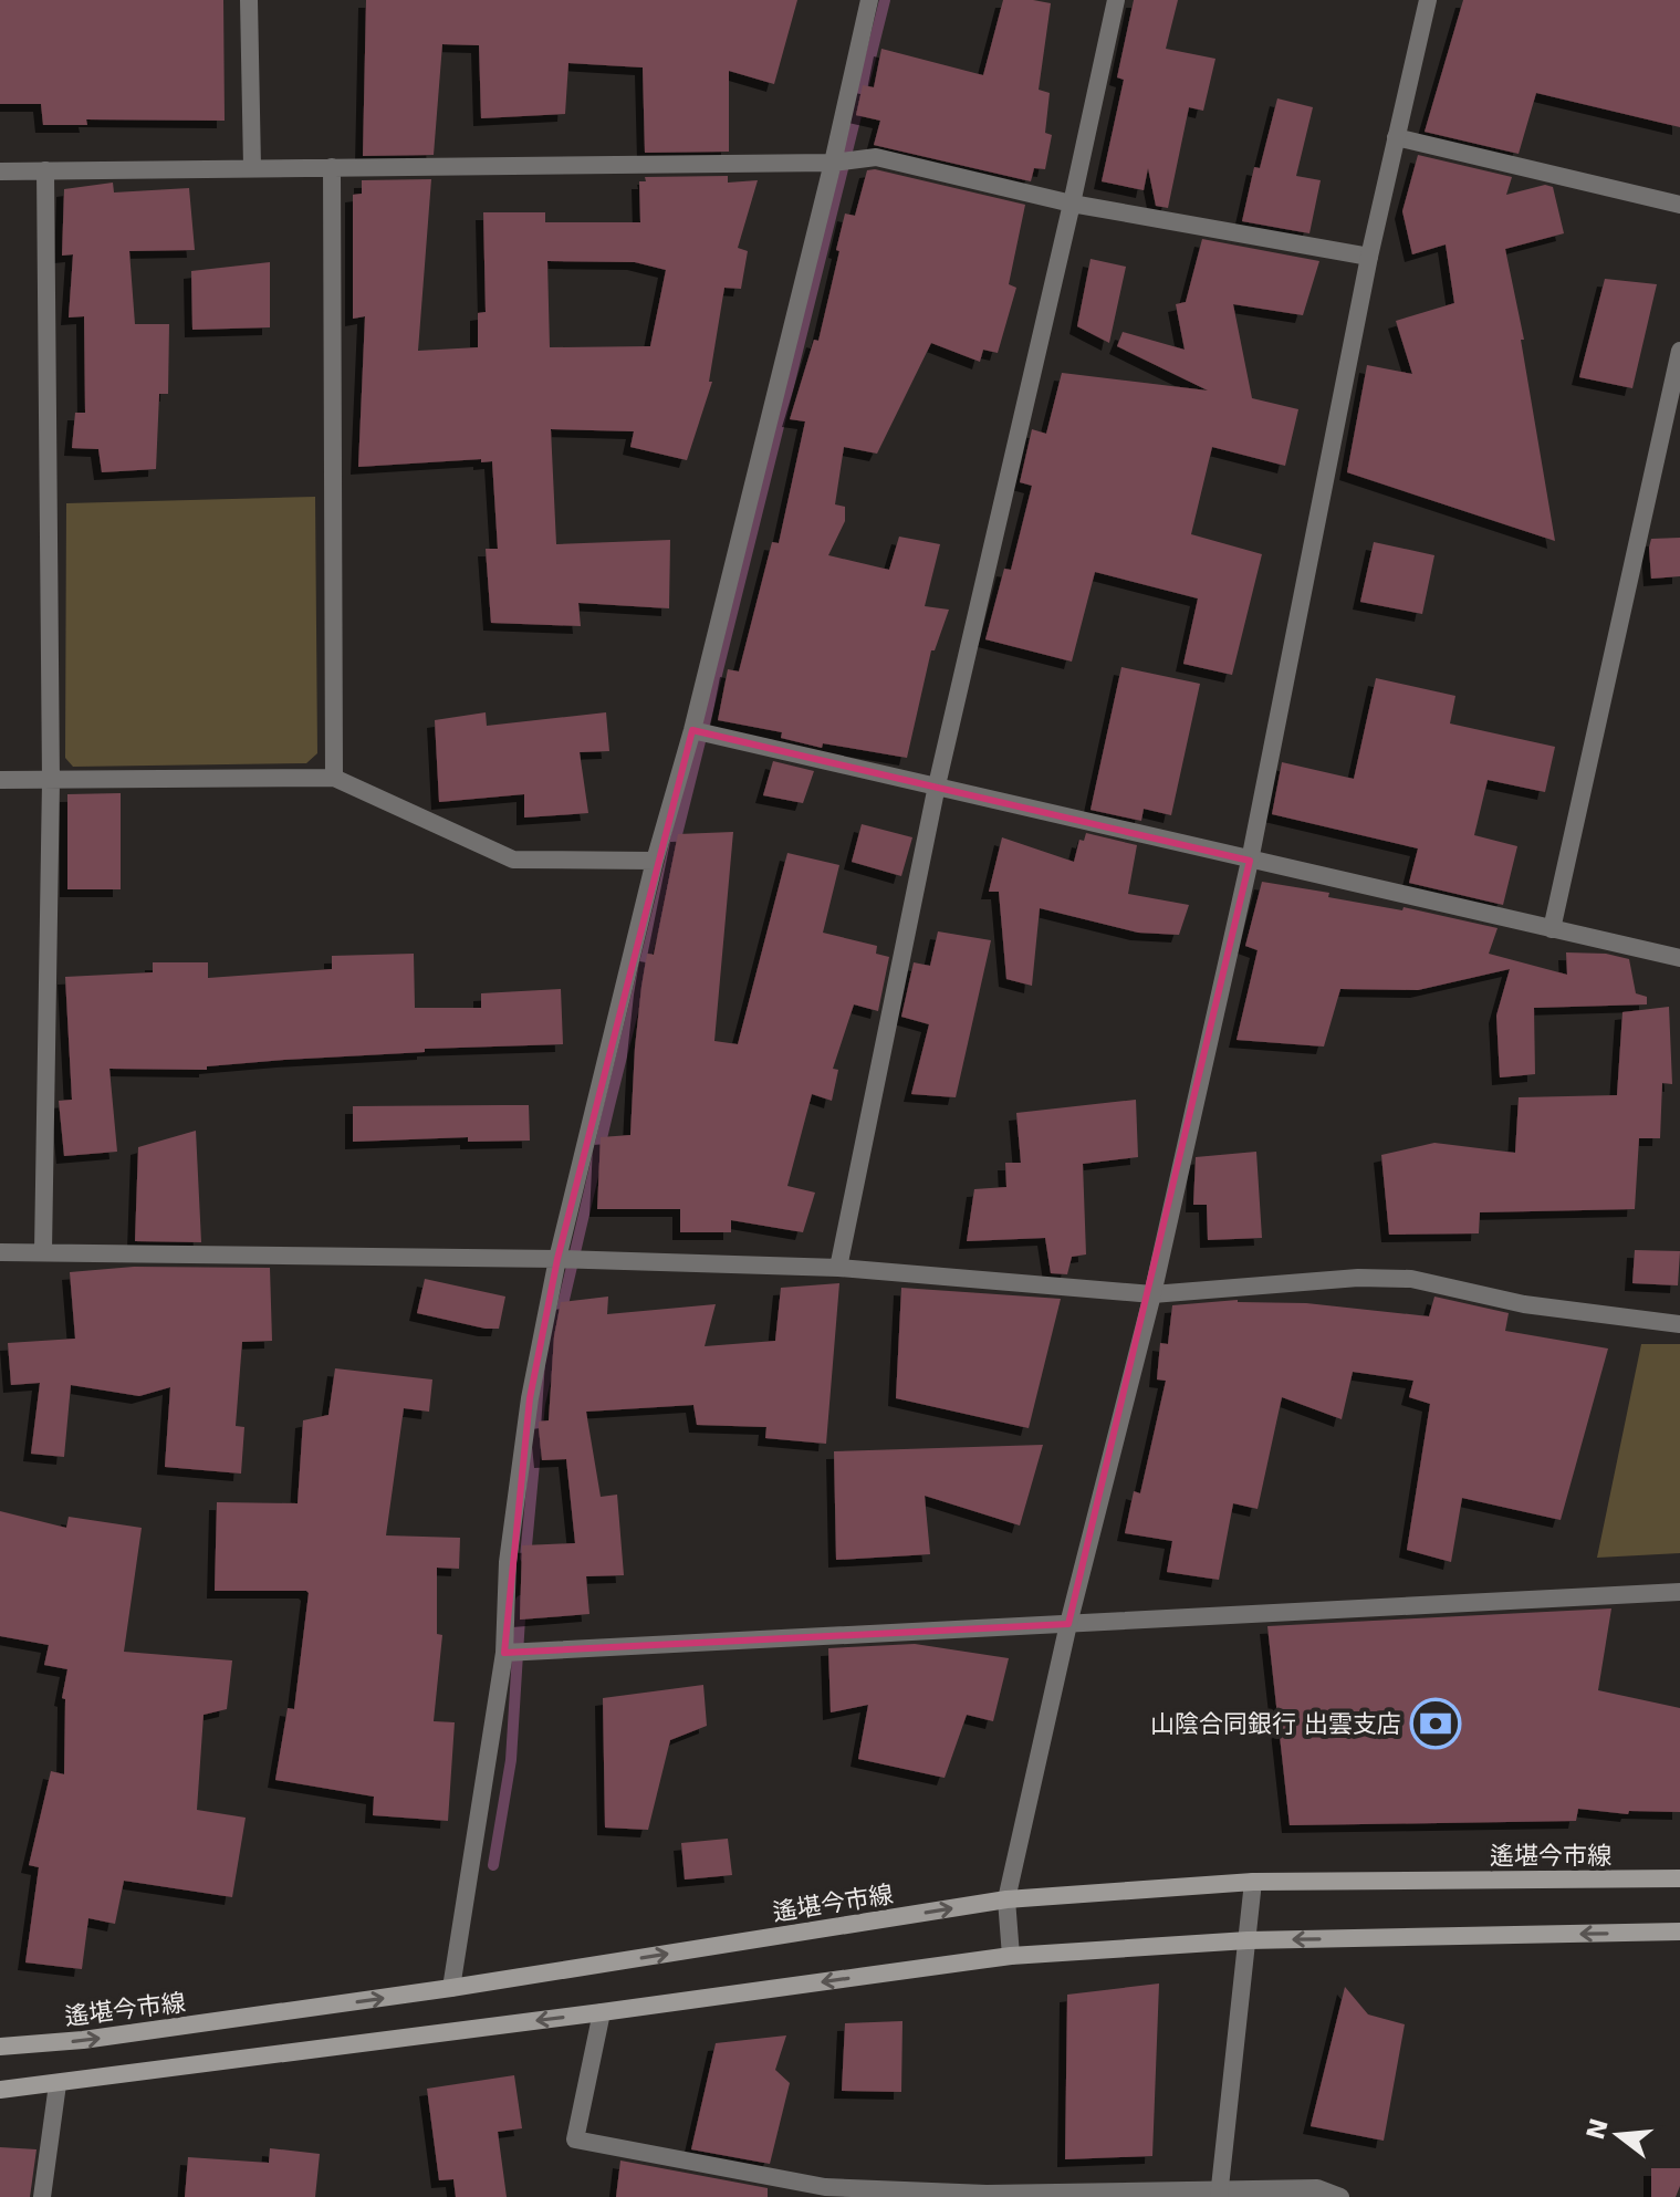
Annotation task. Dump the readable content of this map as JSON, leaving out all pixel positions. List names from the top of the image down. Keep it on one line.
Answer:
{"streets":{"main road":["遙堪今市線"]},"places":{"bank":["山陰合同銀行 出雲支店"]},"north":"left"}
